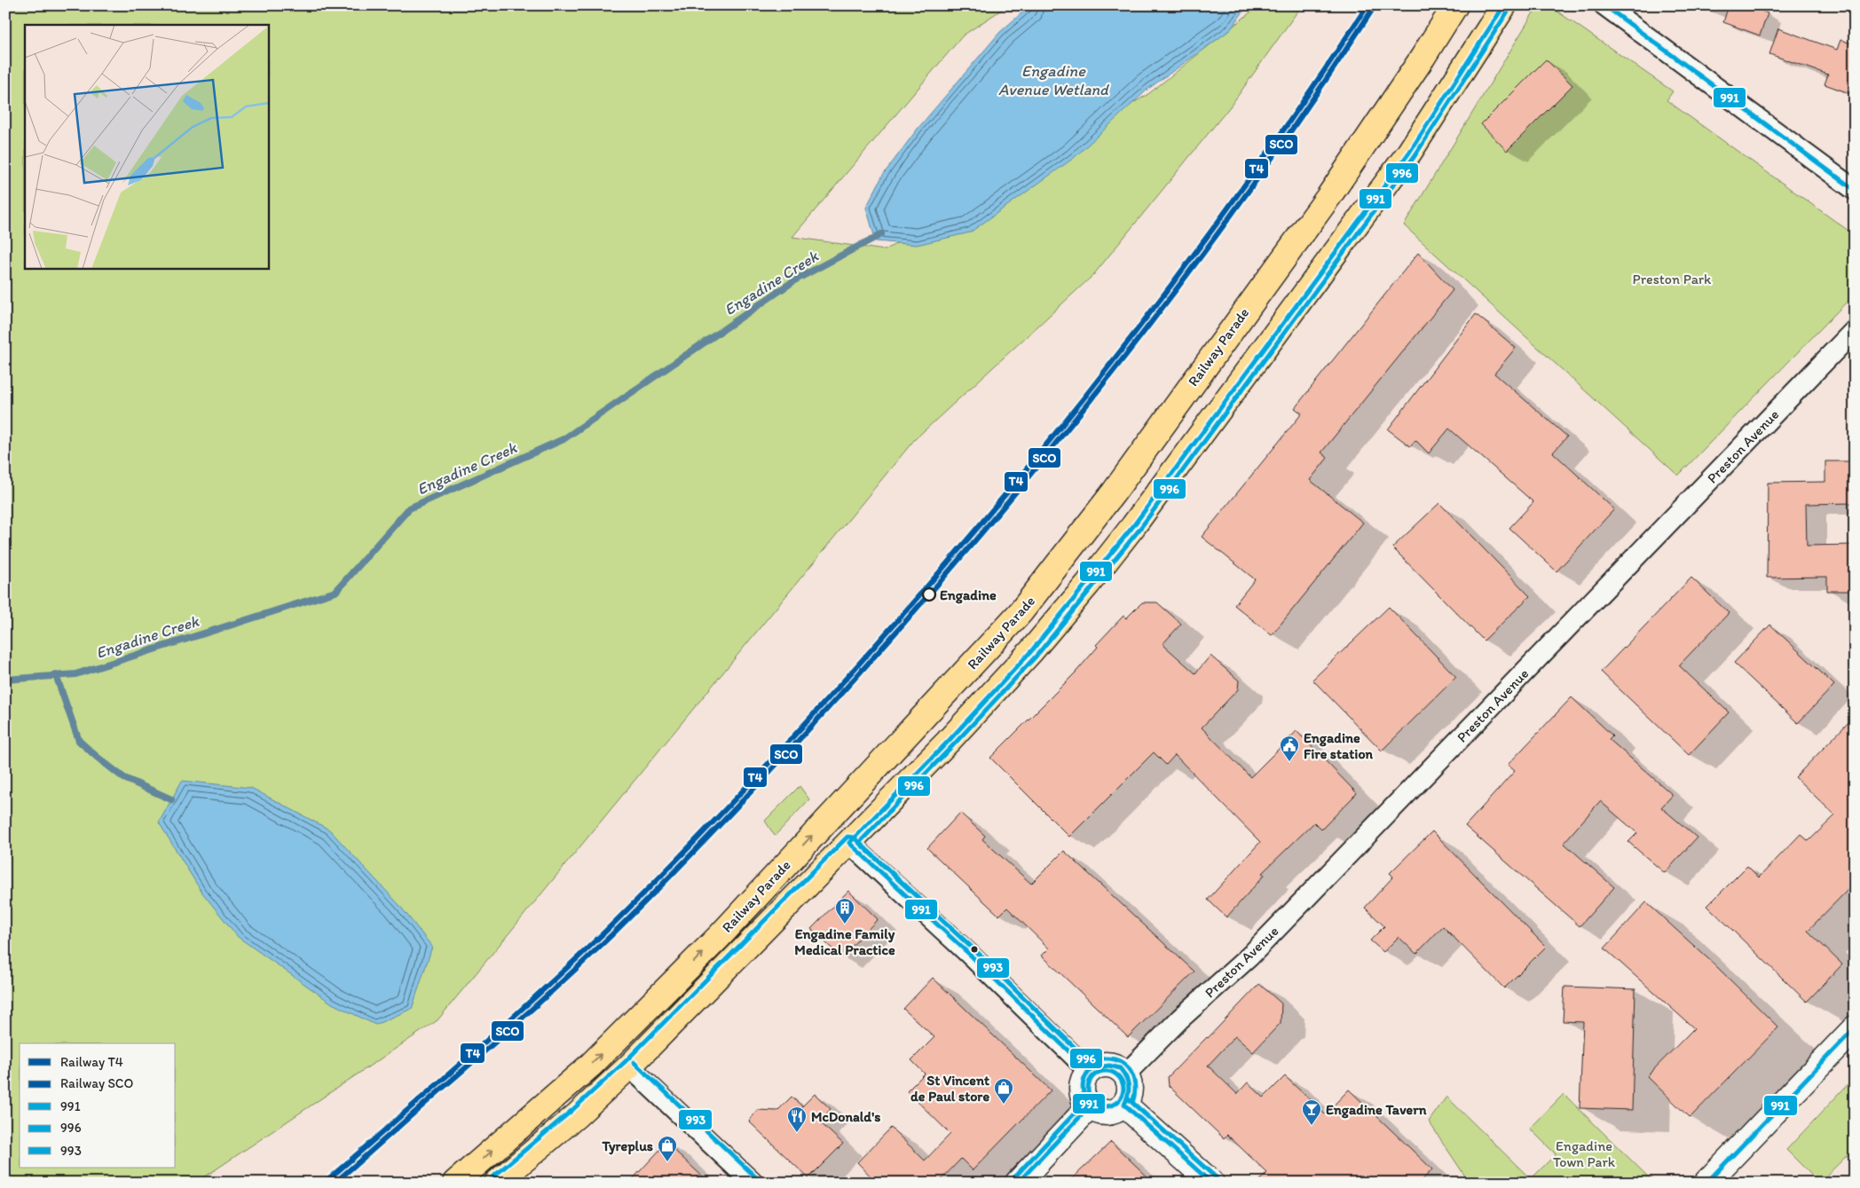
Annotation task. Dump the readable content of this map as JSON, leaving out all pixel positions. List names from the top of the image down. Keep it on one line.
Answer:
{"streets":{"highway":["Railway Parade"],"street":["Preston Avenue"]},"water":["Engadine Avenue Wetland","Engadine Creek"],"parks":["Preston Park","Engadine Town Park"],"places":{"other":["Engadine"],"public building":["Engadine Fire station"],"building":["Engadine Family Medical Practice"],"shop":["St Vincent de Paul store","Tyreplus"],"bar":["Engadine Tavern"],"restaurant":["McDonald's"]},"lines":["rail line T4","transit line 991","rail line SCO","transit line 996","transit line 993"],"legend":["Railway T4","Railway SCO","991","996","993"]}
